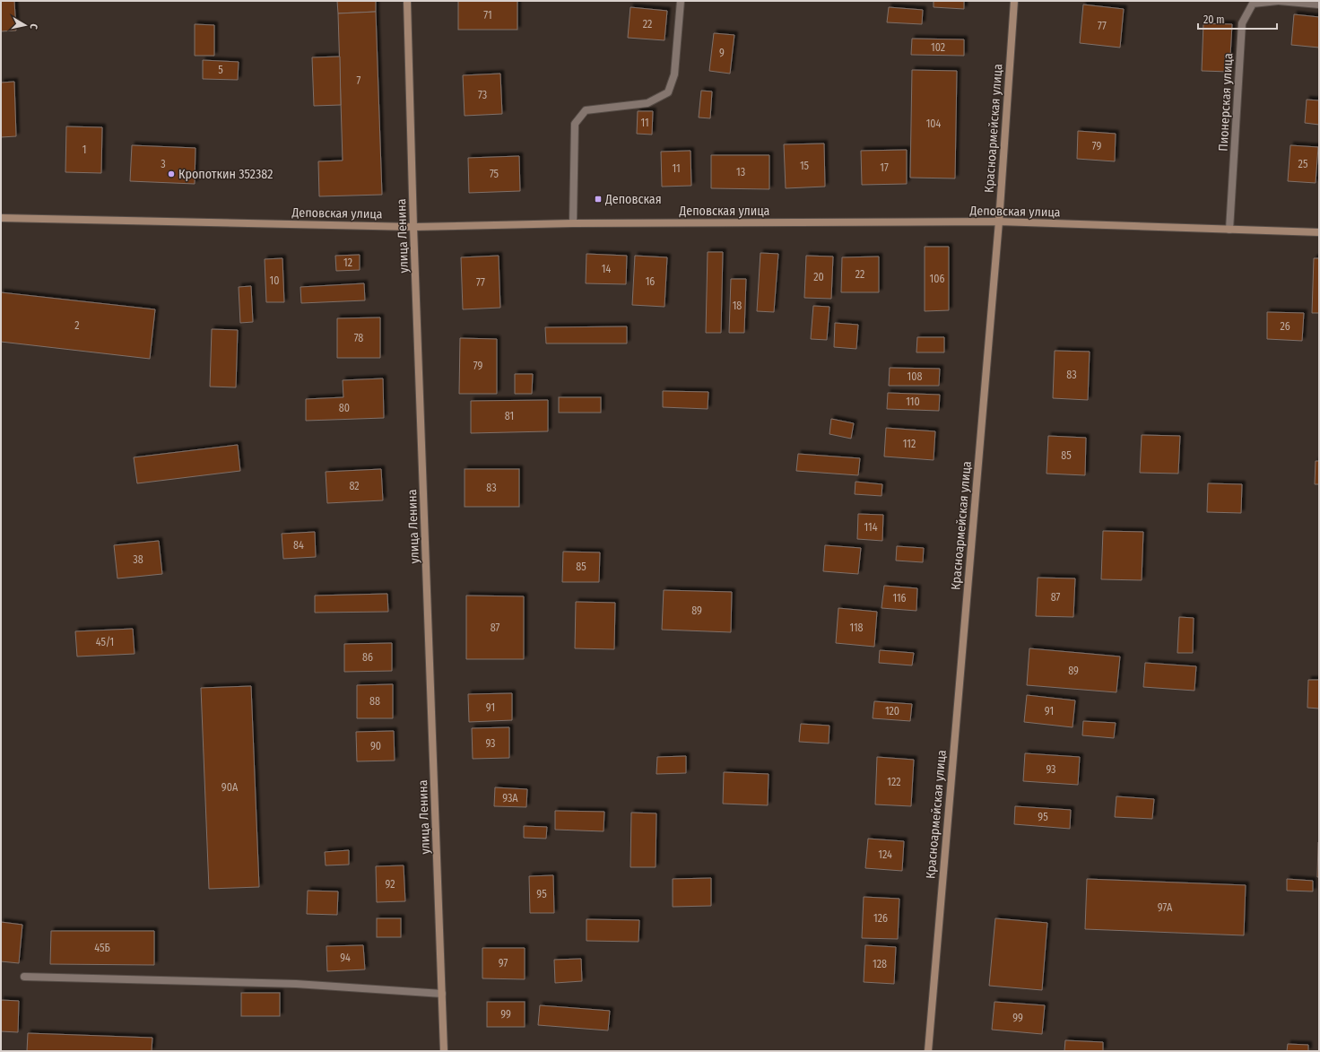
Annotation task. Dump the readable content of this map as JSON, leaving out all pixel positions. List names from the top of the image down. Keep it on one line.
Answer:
{"streets":{"main road":["Красноармейская улица","Деповская улица","улица Ленина"],"street":["Пионерская улица"]},"crossings":[["Пионерская улица","Деповская улица"],["Красноармейская улица","Деповская улица"],["Деповская улица","улица Ленина"]],"places":{"other":["Кропоткин 352382"],"transit":["Деповская"]},"house_numbers":["71","22","77","102","9","5","7","73","11","104","79","1","3","25","15","17","11","13","75","12","14","22","20","106","10","16","77","18","2","26","78","79","83","108","110","80","81","112","85","82","83","114","84","38","85","87","116","89","87","118","45/1","86","89","88","91","120","91","93","90","93","122","90А","93А","95","124","92","95","97А","126","45Б","94","97","128","99","99"],"scale_bar":"20 m","north":"right"}
